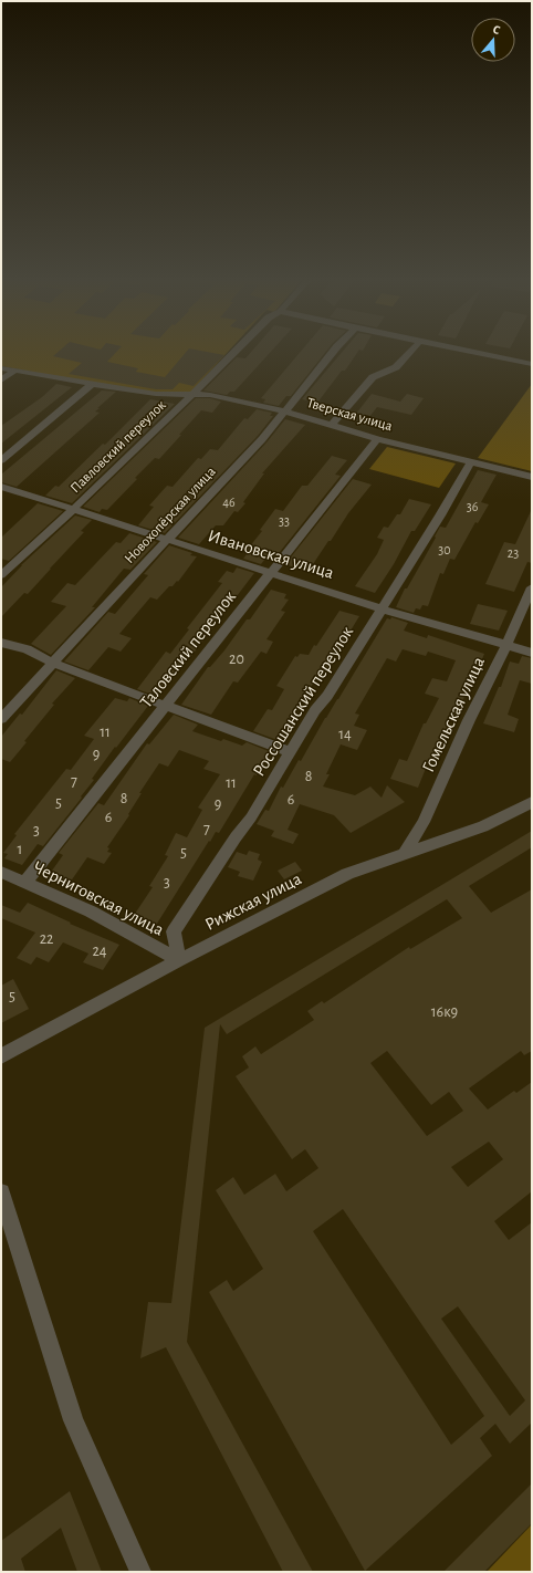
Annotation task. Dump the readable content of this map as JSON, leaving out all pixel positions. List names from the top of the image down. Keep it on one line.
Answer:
{"streets":{"street":["Тверская улица","Павловский переулок","Новохопёрская улица","Ивановская улица","Таловский переулок","Россошанский переулок","Гомельская улица","Черниговская улица","Рижская улица"]},"crossings":[["Тверская улица","Павловский переулок"],["Тверская улица","Новохопёрская улица"],["Тверская улица","Таловский переулок"],["Тверская улица","Россошанский переулок"],["Павловский переулок","Ивановская улица"],["Новохопёрская улица","Ивановская улица"],["Ивановская улица","Таловский переулок"],["Ивановская улица","Россошанский переулок"],["Ивановская улица","Гомельская улица"],["Таловский переулок","Черниговская улица"],["Россошанский переулок","Черниговская улица"],["Россошанский переулок","Рижская улица"],["Гомельская улица","Рижская улица"],["Черниговская улица","Рижская улица"]],"house_numbers":["46","36","33","30","23","20","11","14","9","8","7","11","8","6","5","9","6","7","3","1","5","3","22","24","5","16к9"],"north":"top"}
